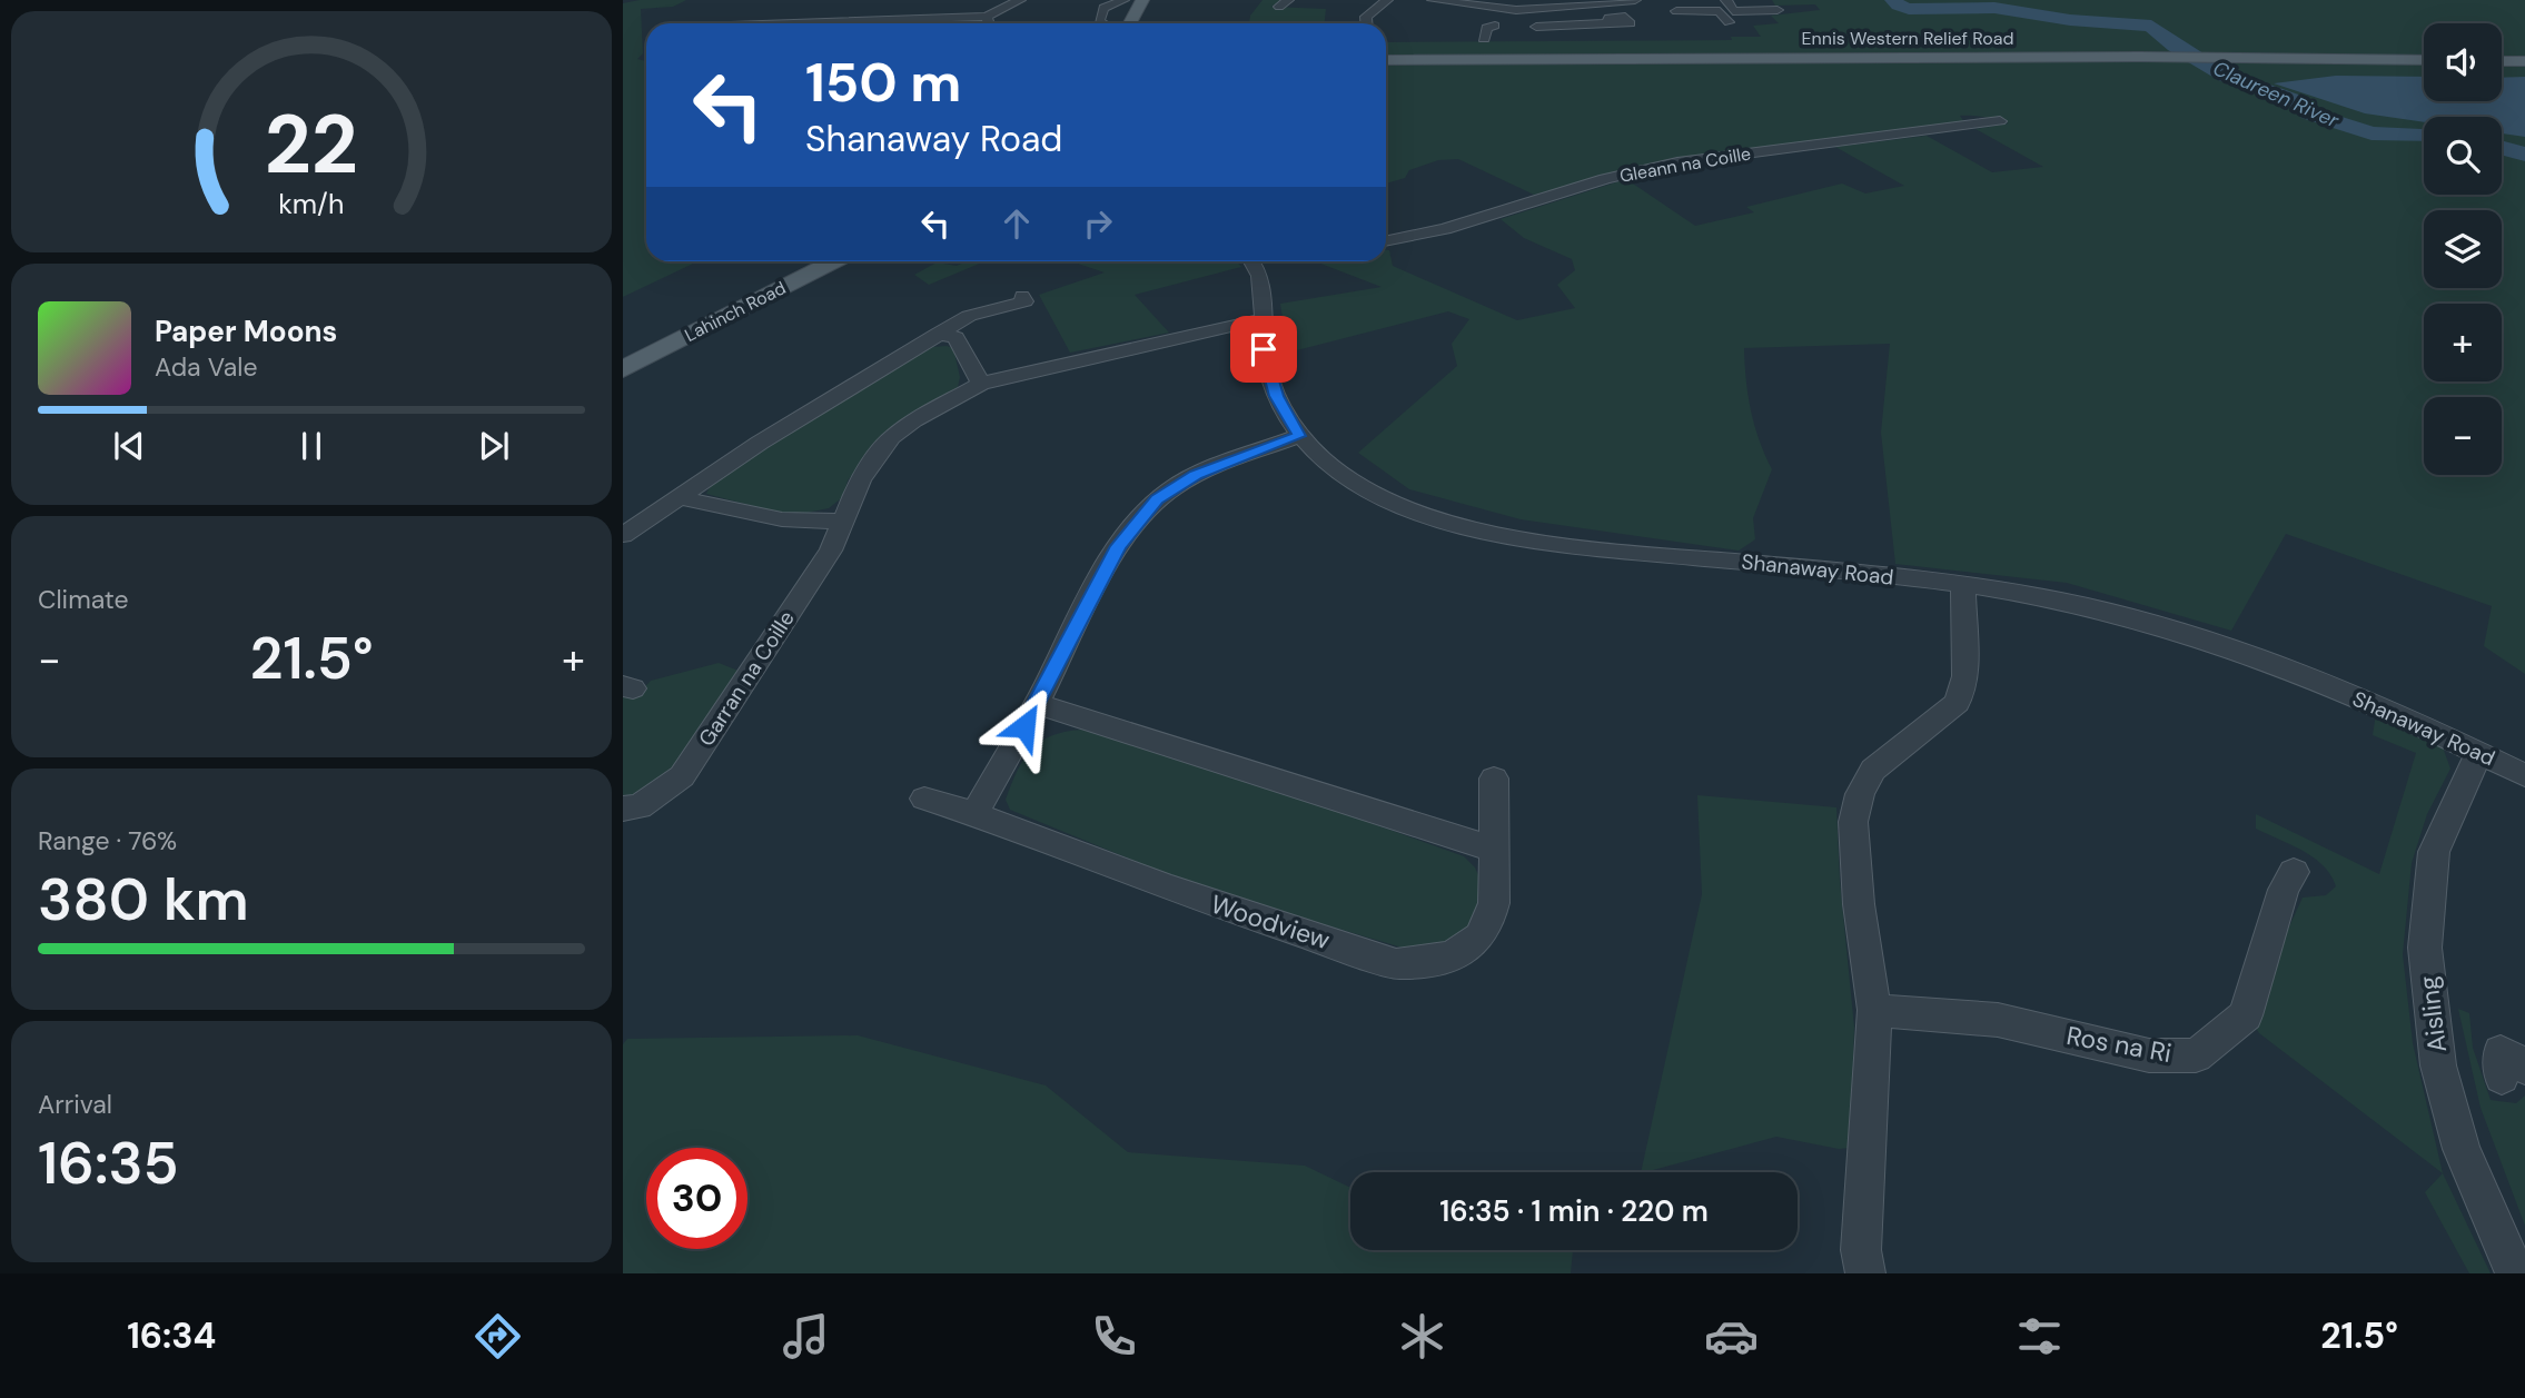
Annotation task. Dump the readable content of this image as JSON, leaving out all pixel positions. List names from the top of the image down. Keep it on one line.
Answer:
{"streets":{"main road":["Ennis Western Relief Road","Lahinch Road"],"street":["Gleann na Coille","Shanaway Road","Garran na Coille","Woodview","Aisling","Ros na Ri"]},"crossings":[["Shanaway Road","Garran na Coille"],["Shanaway Road","Aisling"]],"water":["Claureen River"],"page":{"map_buttons":["+","−"],"turn":["150 m","Shanaway Road"],"song":["Paper Moons","Ada Vale"],"tile":["Climate",["Range · 76%","380 km"],["Arrival","16:35"]],"heat":["−","21.5°","+"],"limit":"30","trip":"16:35 · 1 min · 220 m","tabs":["16:34","21.5°"],"gauge":["22","km/h"]}}
